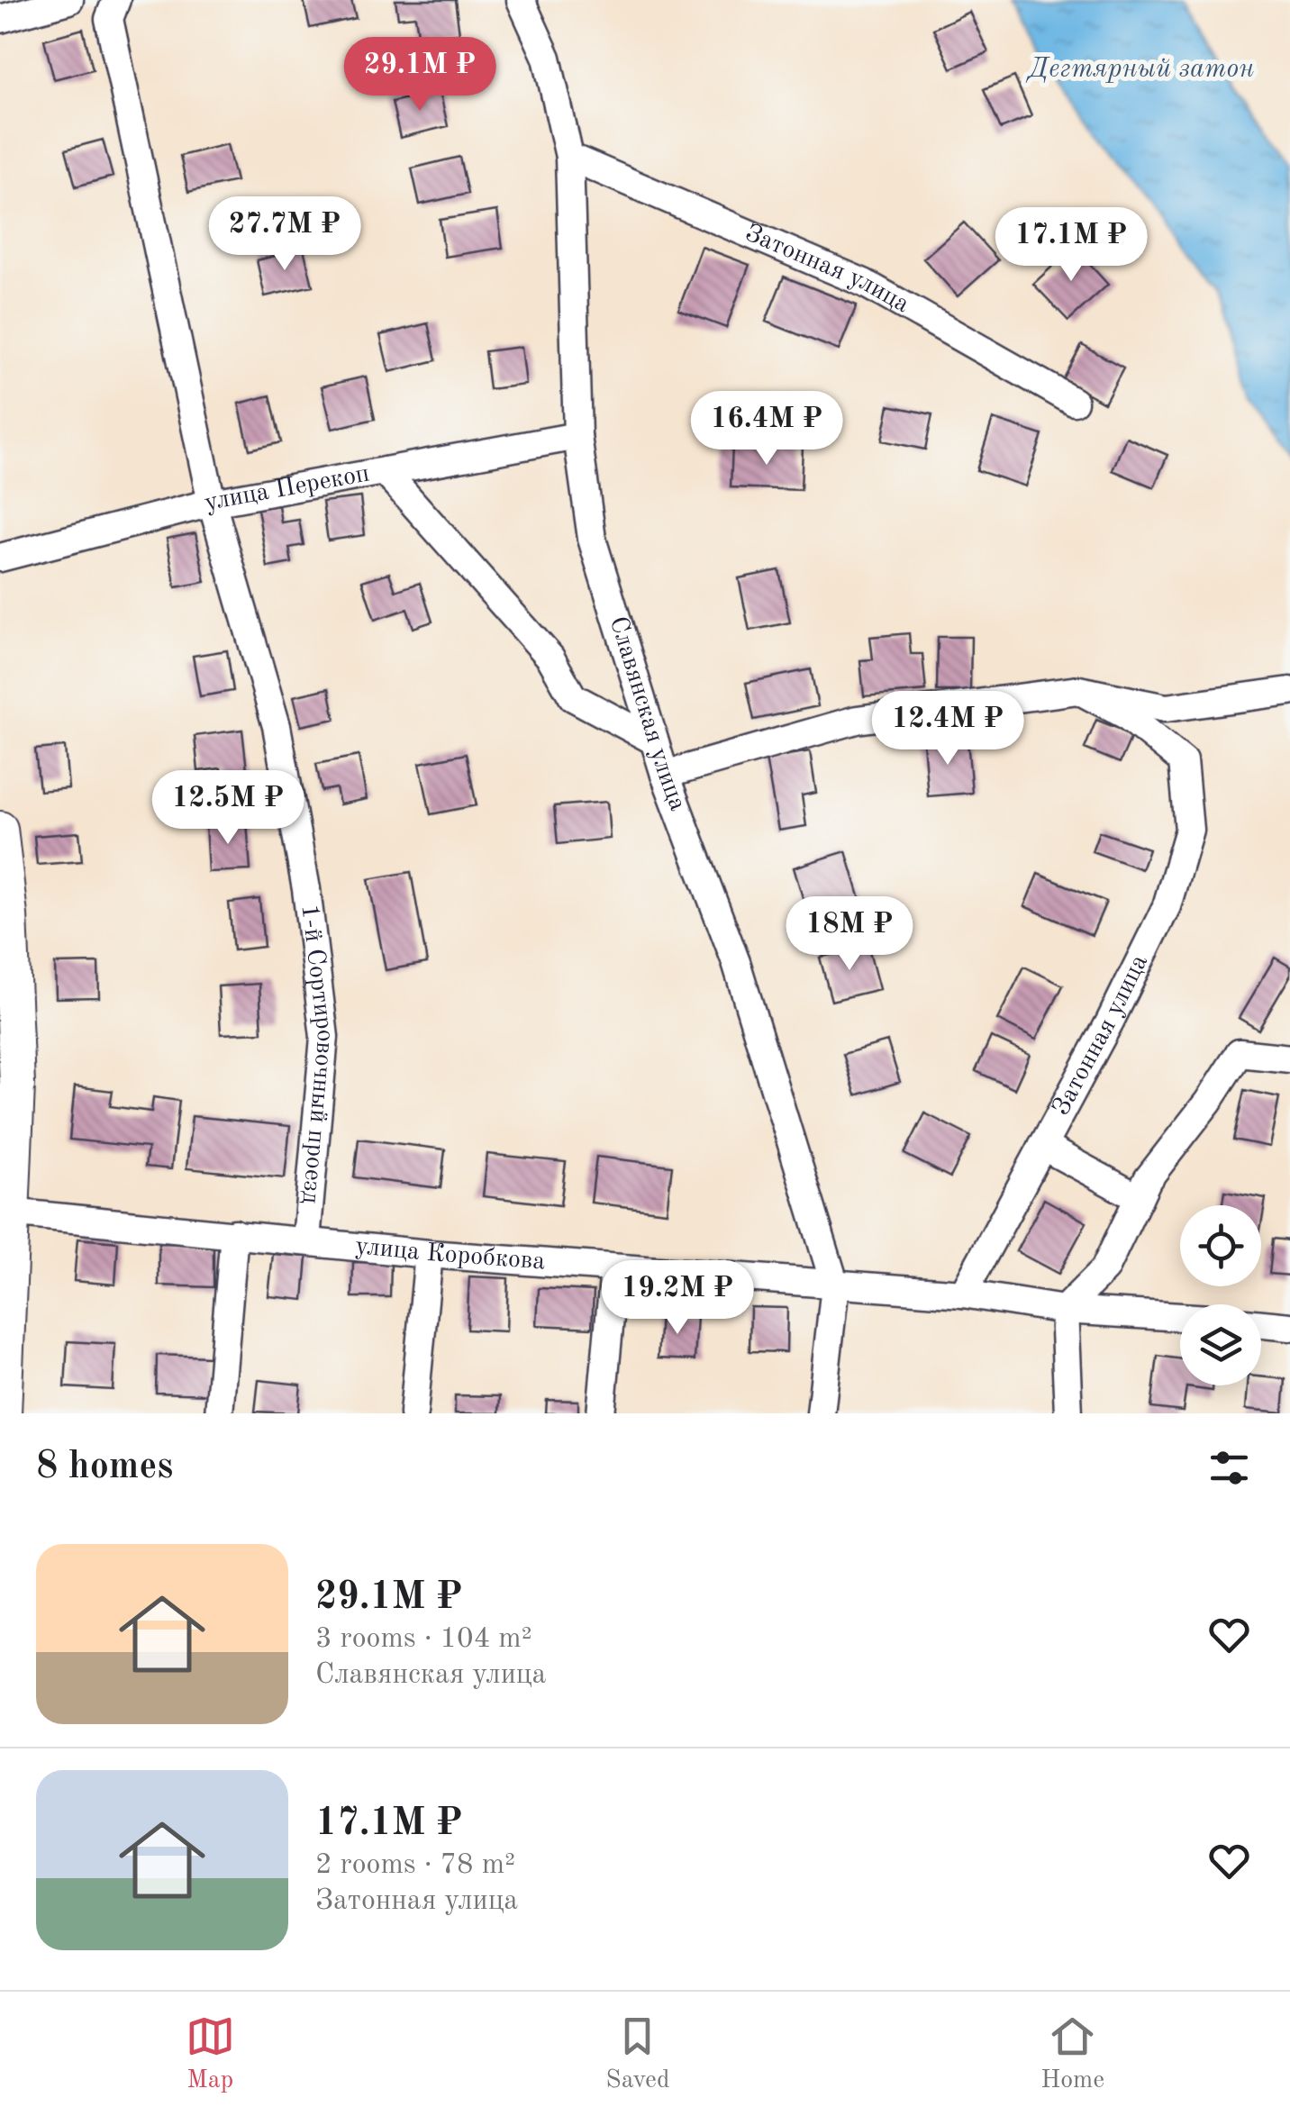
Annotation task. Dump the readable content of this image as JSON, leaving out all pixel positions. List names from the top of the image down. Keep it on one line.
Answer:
{"streets":{"street":["Затонная улица","улица Перекоп","Славянская улица","1-й Сортировочный проезд","улица Коробкова"]},"crossings":[["Затонная улица","Славянская улица"],["Затонная улица","улица Коробкова"],["улица Перекоп","Славянская улица"],["улица Перекоп","1-й Сортировочный проезд"],["Славянская улица","улица Коробкова"],["1-й Сортировочный проезд","улица Коробкова"]],"water":["Дегтярный затон"],"page":{"price":["29.1M ₽","27.7M ₽","17.1M ₽","16.4M ₽","12.4M ₽","12.5M ₽","18M ₽","19.2M ₽"],"heading":"8 homes","list":[{"name":"29.1M ₽","note":"3 rooms · 104 m² · Славянская улица"},{"name":"17.1M ₽","note":"2 rooms · 78 m² · Затонная улица"}],"tabs":["Map","Saved","Home"]}}
